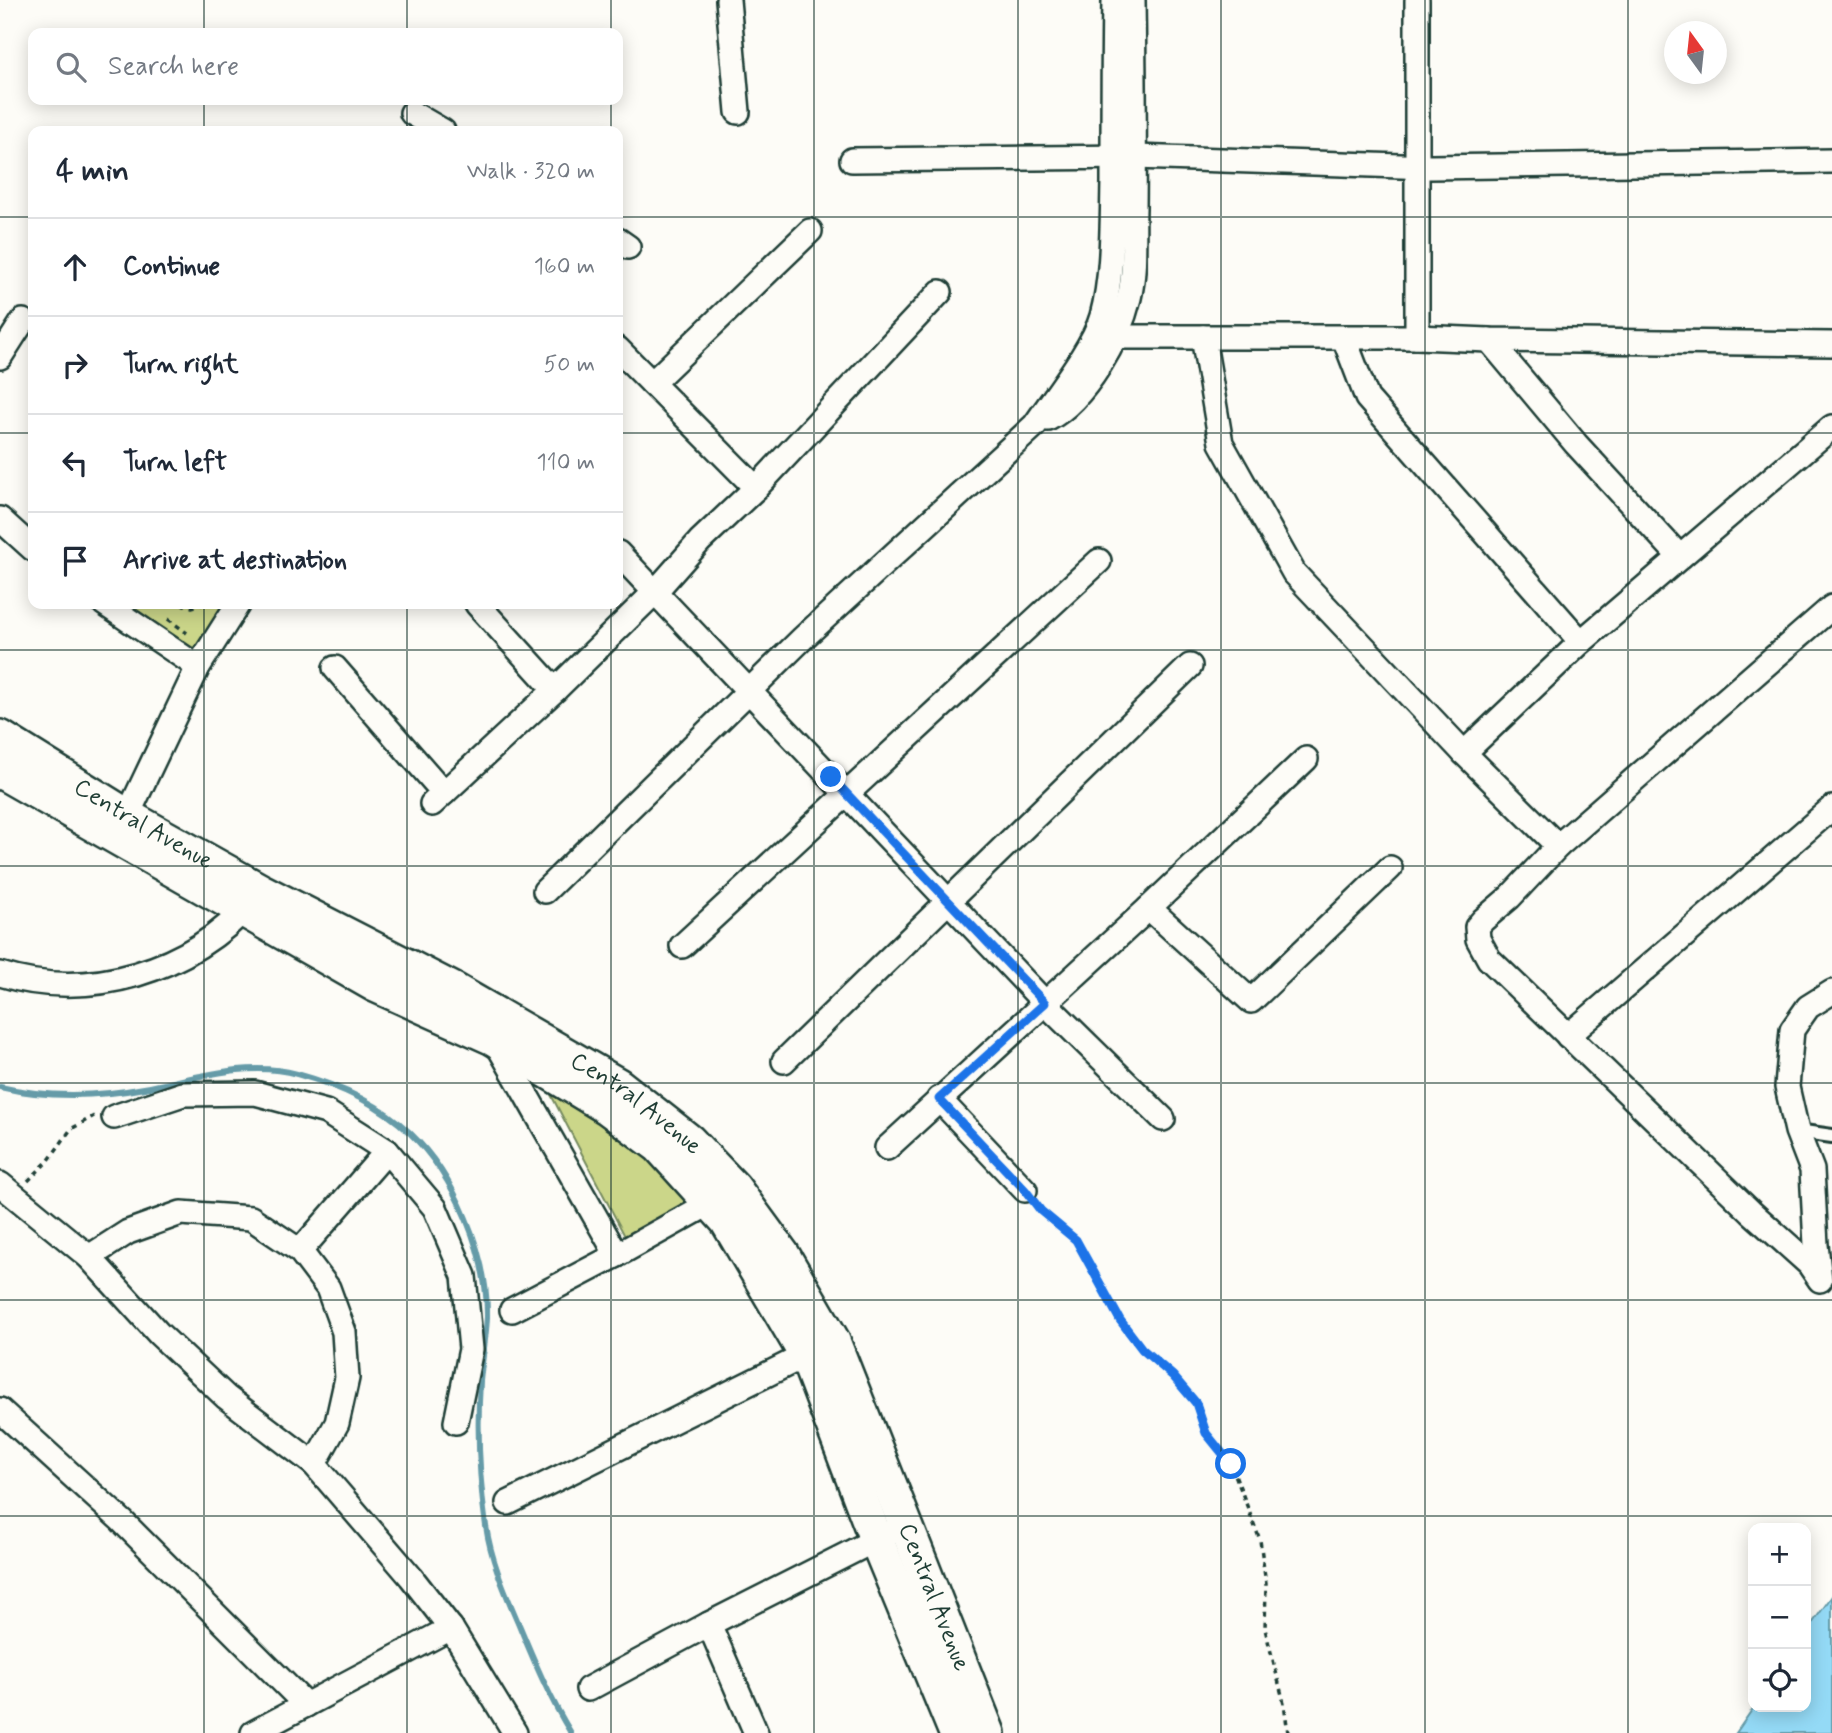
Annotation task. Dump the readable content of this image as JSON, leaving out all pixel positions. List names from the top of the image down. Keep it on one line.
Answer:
{"streets":{"street":["Central Avenue"]},"north":"top","page":{"search":"Search here","heading":["4 min","Walk · 320 m"],"list":[["Continue","160 m"],["Turn right","50 m"],["Turn left","110 m"],"Arrive at destination"],"map_buttons":["+","−"]}}
